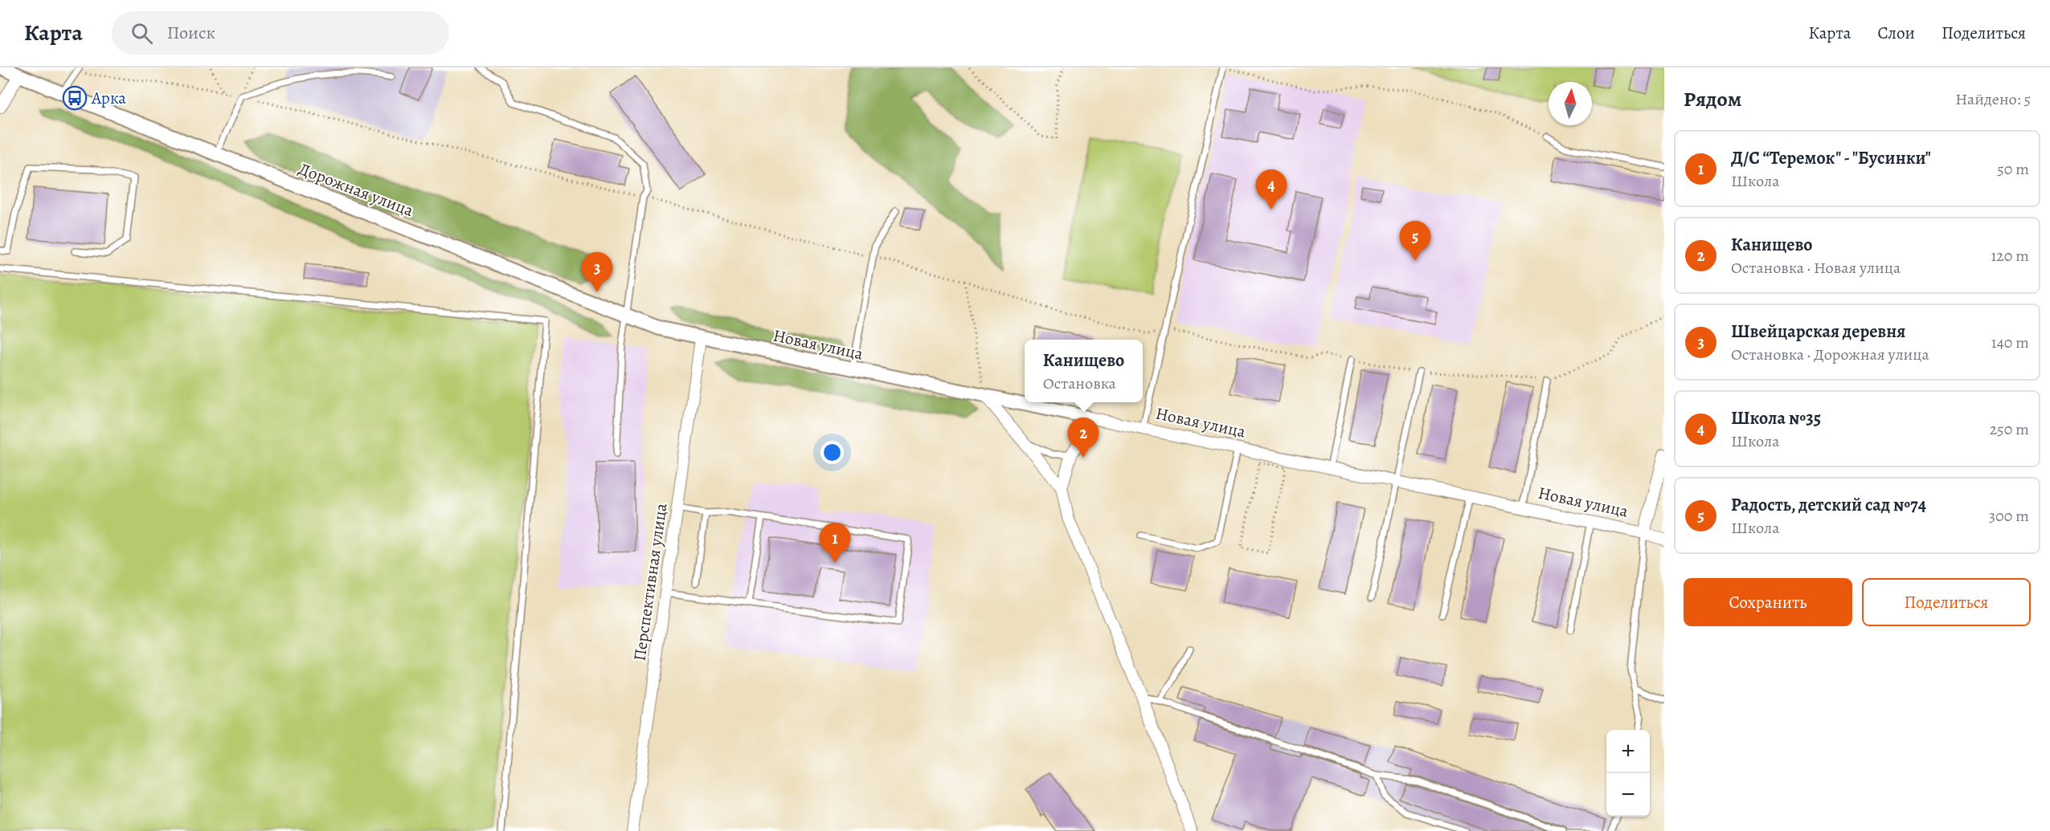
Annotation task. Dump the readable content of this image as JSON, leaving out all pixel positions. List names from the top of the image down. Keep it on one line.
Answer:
{"streets":{"street":["Дорожная улица","Новая улица","Перспективная улица"]},"crossings":[["Дорожная улица","Новая улица"],["Дорожная улица","Перспективная улица"],["Новая улица","Перспективная улица"]],"places":{"bus stop":["Арка"]},"north":"top","page":{"header":"Карта","search":"Поиск","nav":["Карта","Слои","Поделиться"],"heading":["Рядом","Найдено: 5"],"list":[{"mark":"1","name":"Д/С “Теремок\" - \"Бусинки\"","note":"Школа","value":"50 m"},{"mark":"2","name":"Канищево","note":"Остановка · Новая улица","value":"120 m"},{"mark":"3","name":"Швейцарская деревня","note":"Остановка · Дорожная улица","value":"140 m"},{"mark":"4","name":"Школа №35","note":"Школа","value":"250 m"},{"mark":"5","name":"Радость, детский сад №74","note":"Школа","value":"300 m"}],"pins":["4","5","3","2","1"],"popup":["Канищево","Остановка"],"buttons":["Сохранить","Поделиться"],"map_buttons":["+","−"]}}
